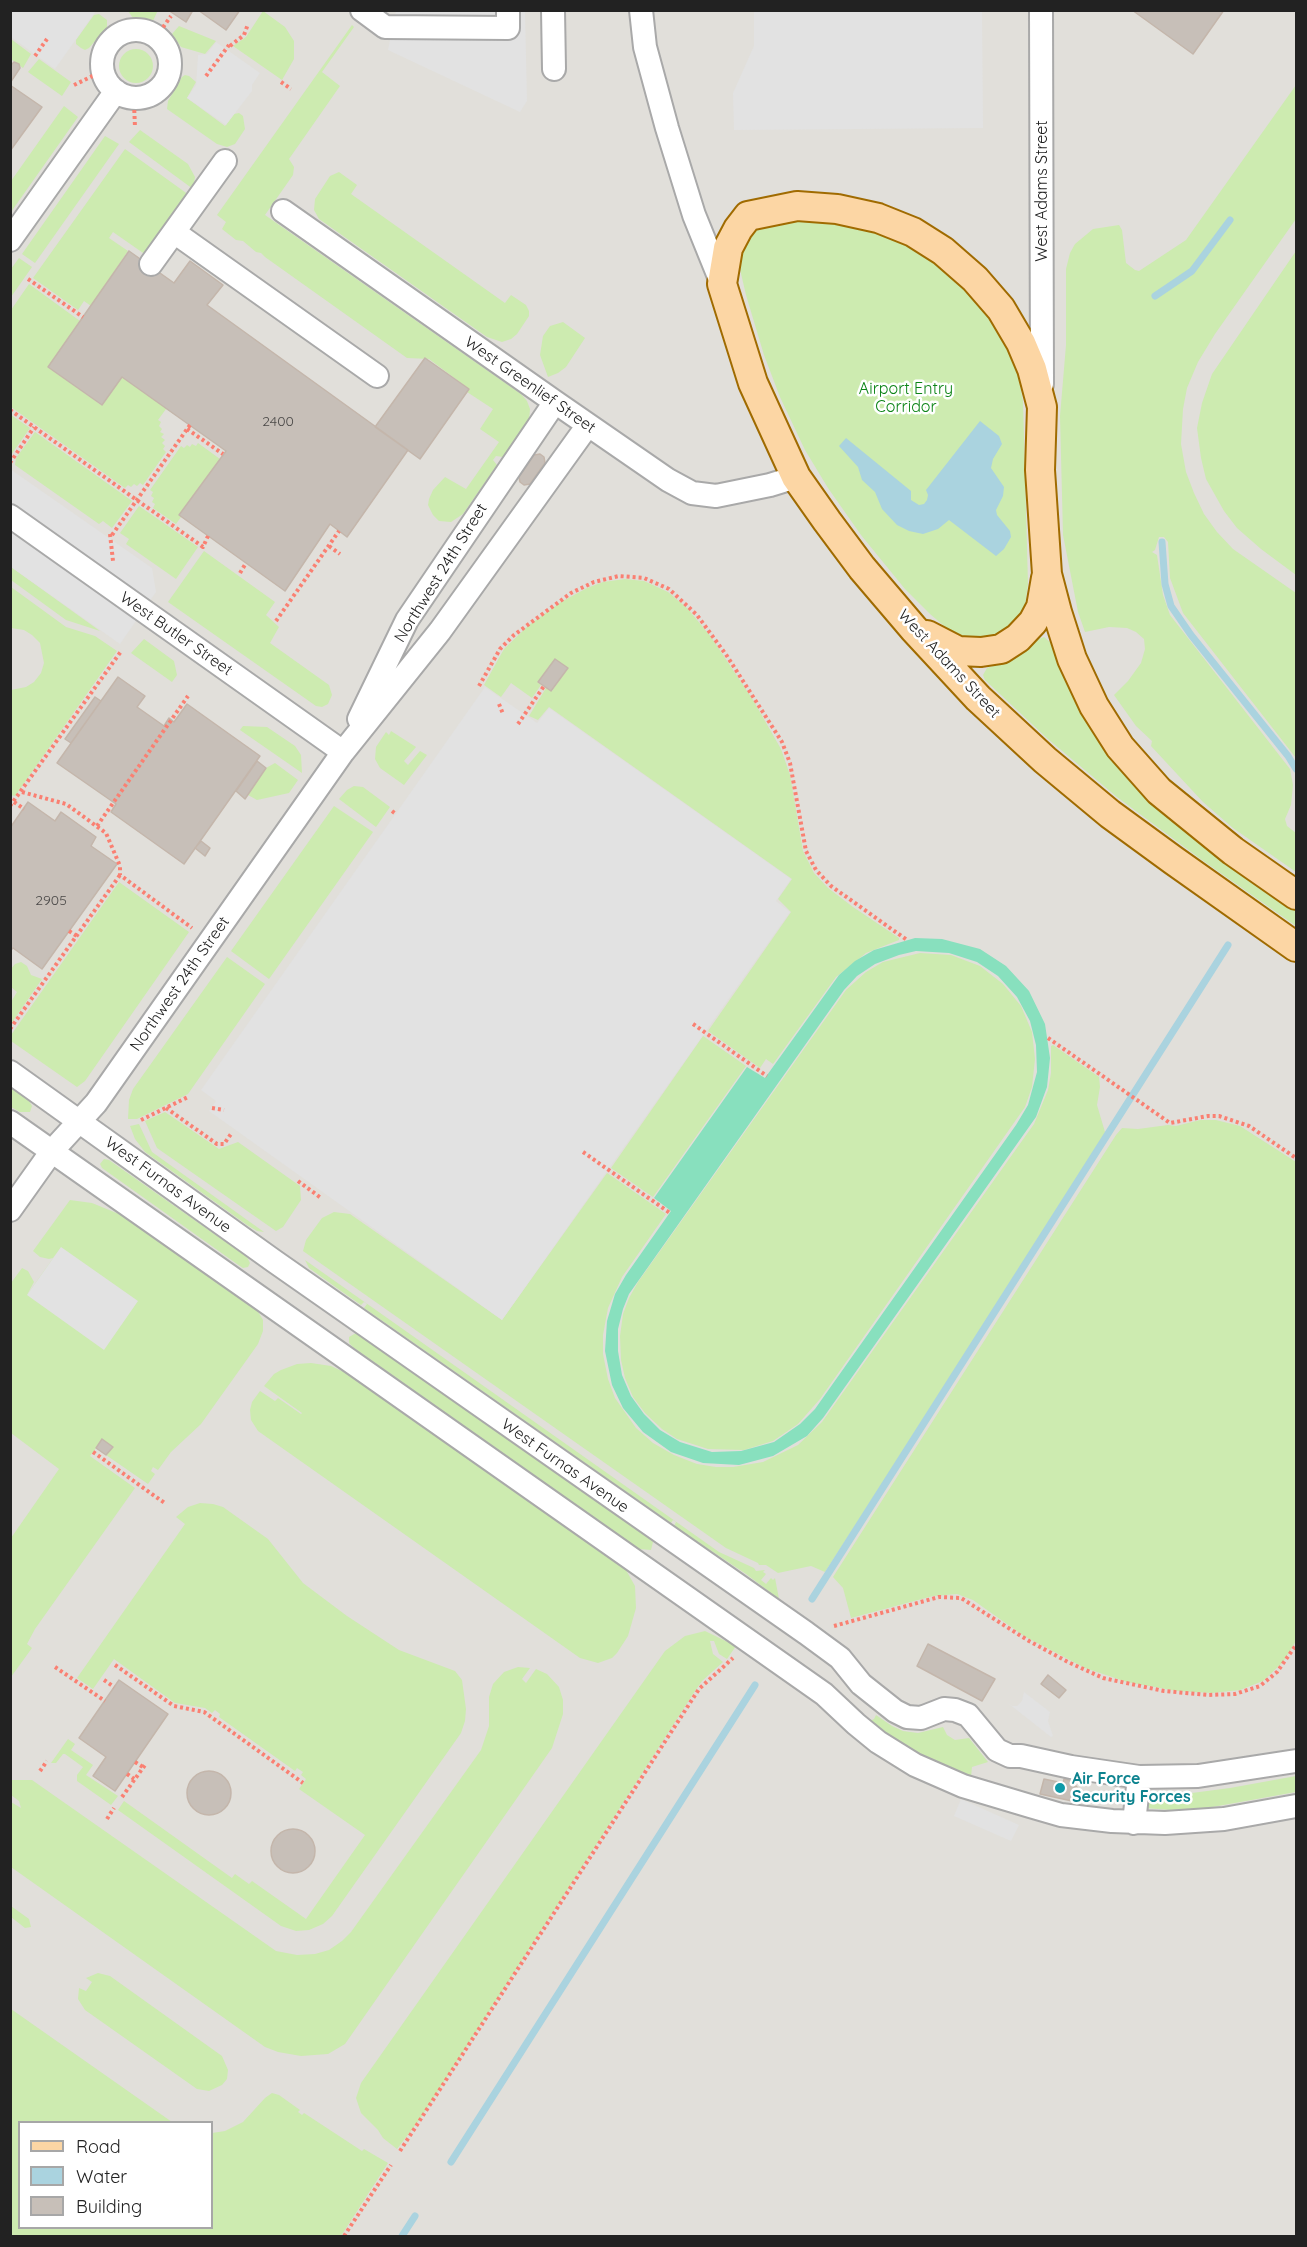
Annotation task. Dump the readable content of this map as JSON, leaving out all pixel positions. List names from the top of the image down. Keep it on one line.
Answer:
{"streets":{"main road":["West Adams Street"],"street":["West Greenlief Street","Northwest 24th Street","West Butler Street","West Furnas Avenue"]},"crossings":[["West Adams Street","West Greenlief Street"],["West Greenlief Street","Northwest 24th Street"],["Northwest 24th Street","West Butler Street"],["Northwest 24th Street","West Furnas Avenue"]],"parks":["Airport Entry Corridor"],"places":["Air Force Security Forces"],"house_numbers":["2400","2905"],"legend":["Road","Water","Building"]}
